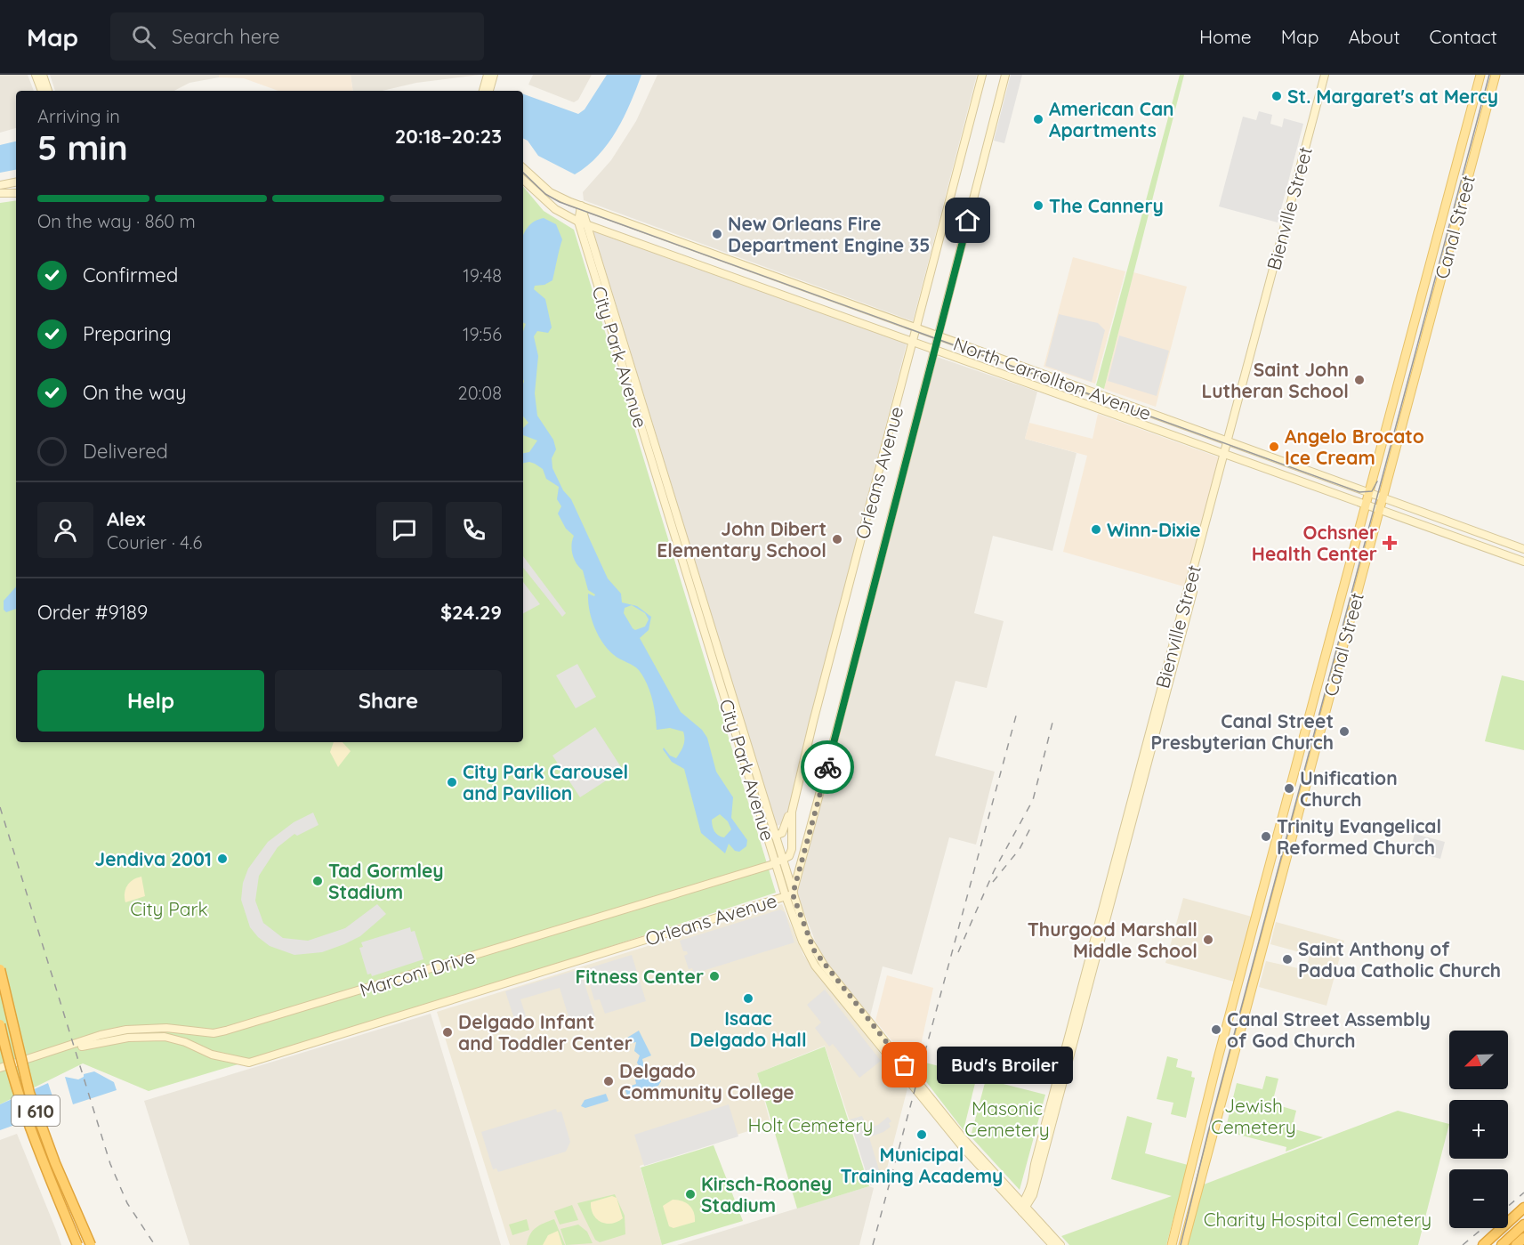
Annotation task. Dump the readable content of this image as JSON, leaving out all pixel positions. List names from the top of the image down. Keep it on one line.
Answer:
{"streets":{"highway":["I 610"],"main road":["Canal Street"],"street":["Bienville Street","City Park Avenue","North Carrollton Avenue","Orleans Avenue","Marconi Drive"]},"crossings":[["Bienville Street","North Carrollton Avenue"],["Canal Street","North Carrollton Avenue"],["City Park Avenue","North Carrollton Avenue"],["City Park Avenue","Orleans Avenue"],["City Park Avenue","Marconi Drive"],["North Carrollton Avenue","Orleans Avenue"],["Orleans Avenue","Marconi Drive"]],"parks":["City Park","Jewish Cemetery","Masonic Cemetery","Holt Cemetery","Charity Hospital Cemetery"],"places":{"other":["St. Margaret's at Mercy","American Can Apartments","The Cannery","New Orleans Fire Department Engine 35","Saint John Lutheran School","Angelo Brocato Ice Cream","Winn-Dixie","John Dibert Elementary School","Canal Street Presbyterian Church","City Park Carousel and Pavilion","Unification Church","Trinity Evangelical Reformed Church","Jendiva 2001","Tad Gormley Stadium","Thurgood Marshall Middle School","Saint Anthony of Padua Catholic Church","Fitness Center","Isaac Delgado Hall","Canal Street Assembly of God Church","Delgado Infant and Toddler Center","Bud's Broiler","Delgado Community College","Municipal Training Academy","Kirsch-Rooney Stadium"],"health":["Ochsner Health Center"]},"north":"bottom left","page":{"header":"Map","search":"Search here","nav":["Home","Map","About","Contact"],"heading":["5 min","Arriving in","20:18–20:23"],"panel":["Alex","Courier · 4.6","Order #9189","$24.29"],"bar":"On the way · 860 m","list":[["Confirmed","19:48"],["Preparing","19:56"],["On the way","20:08"],"Delivered"],"buttons":["Help","Share"],"map_buttons":["+","−"],"bubble":"Bud's Broiler"}}
